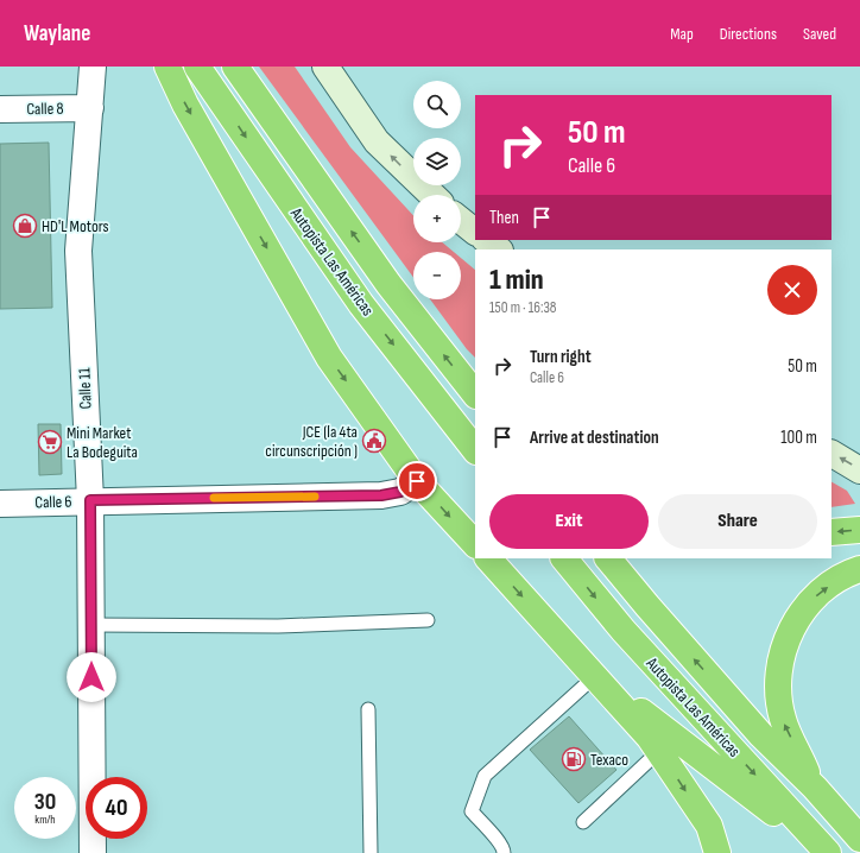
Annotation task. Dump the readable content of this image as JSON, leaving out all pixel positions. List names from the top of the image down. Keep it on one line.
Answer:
{"streets":{"highway":["Autopista Las Américas"],"street":["Calle 8","Calle 11","Calle 6"]},"crossings":[["Calle 8","Calle 11"],["Calle 11","Calle 6"]],"places":{"shop":["HD'L Motors"],"public building":["JCE (la 4ta circunscripción )"],"supermarket":["Mini Market La Bodeguita"],"fuel station":["Texaco"]},"page":{"header":"Waylane","nav":["Map","Directions","Saved"],"map_buttons":["+","−"],"turn":["50 m","Calle 6"],"then":"Then","heading":["1 min","150 m · 16:38"],"list":[{"name":"Turn right","note":"Calle 6","value":"50 m"},{"name":"Arrive at destination","value":"100 m"}],"buttons":["Exit","Share"],"speed":"30 km/h","limit":"40"}}
